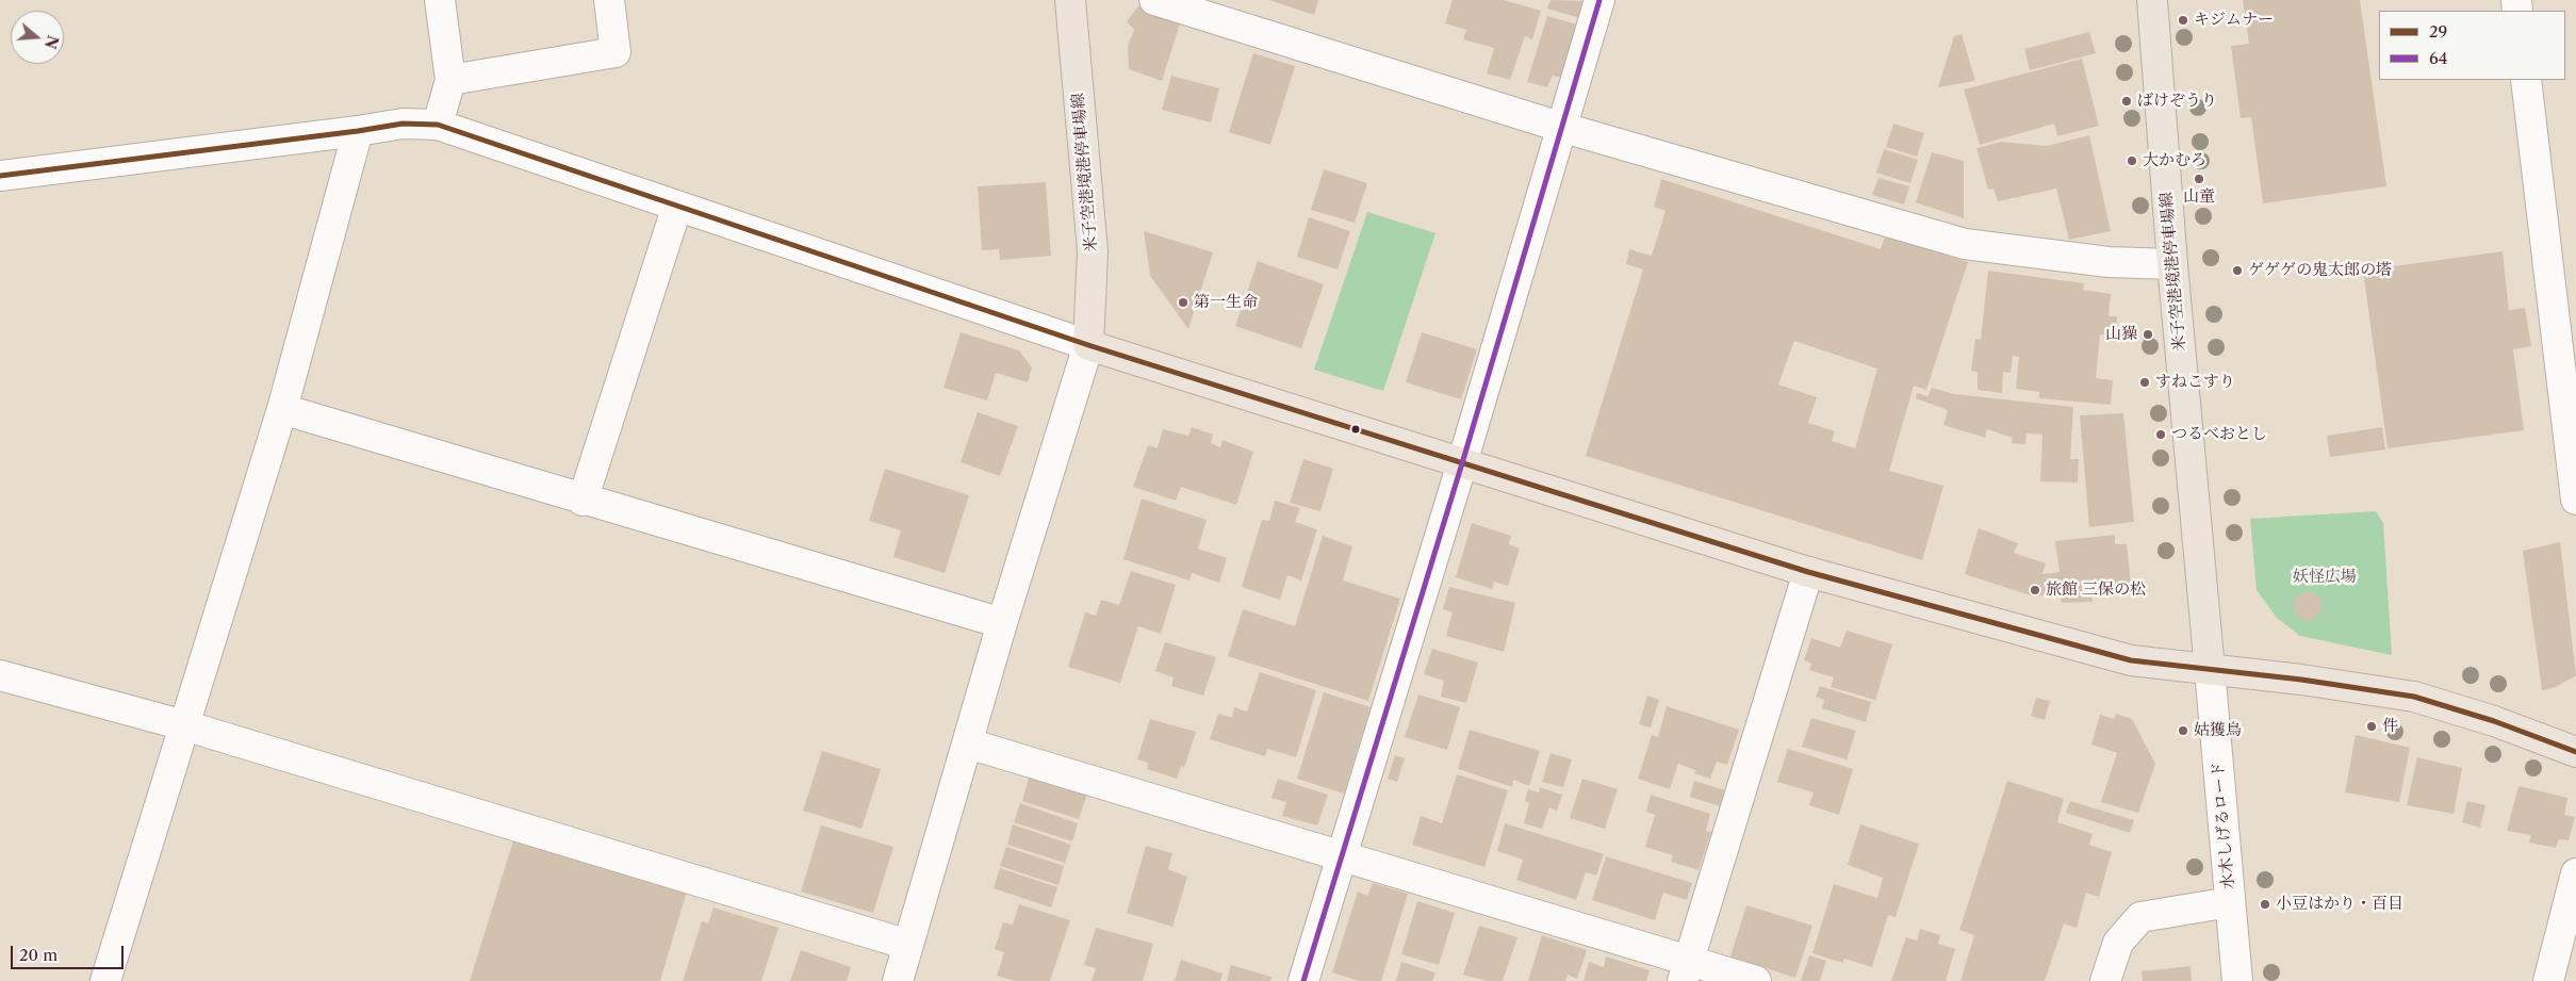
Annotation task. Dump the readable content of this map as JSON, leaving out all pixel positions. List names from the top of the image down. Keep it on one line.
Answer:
{"streets":{"main road":["米子空港境港停車場線"],"street":["水木しげるロード"]},"crossings":[["米子空港境港停車場線","水木しげるロード"]],"parks":["妖怪広場"],"places":["キジムナー","ばけぞうり","大かむろ","山童","ゲゲゲの鬼太郎の塔","第一生命","山𤢖","すねこすり","つるべおとし","旅館 三保の松","件","姑獲鳥","小豆はかり・百目"],"lines":["transit line 64","transit line 29"],"legend":["29","64"],"scale_bar":"20 m","north":"right"}
